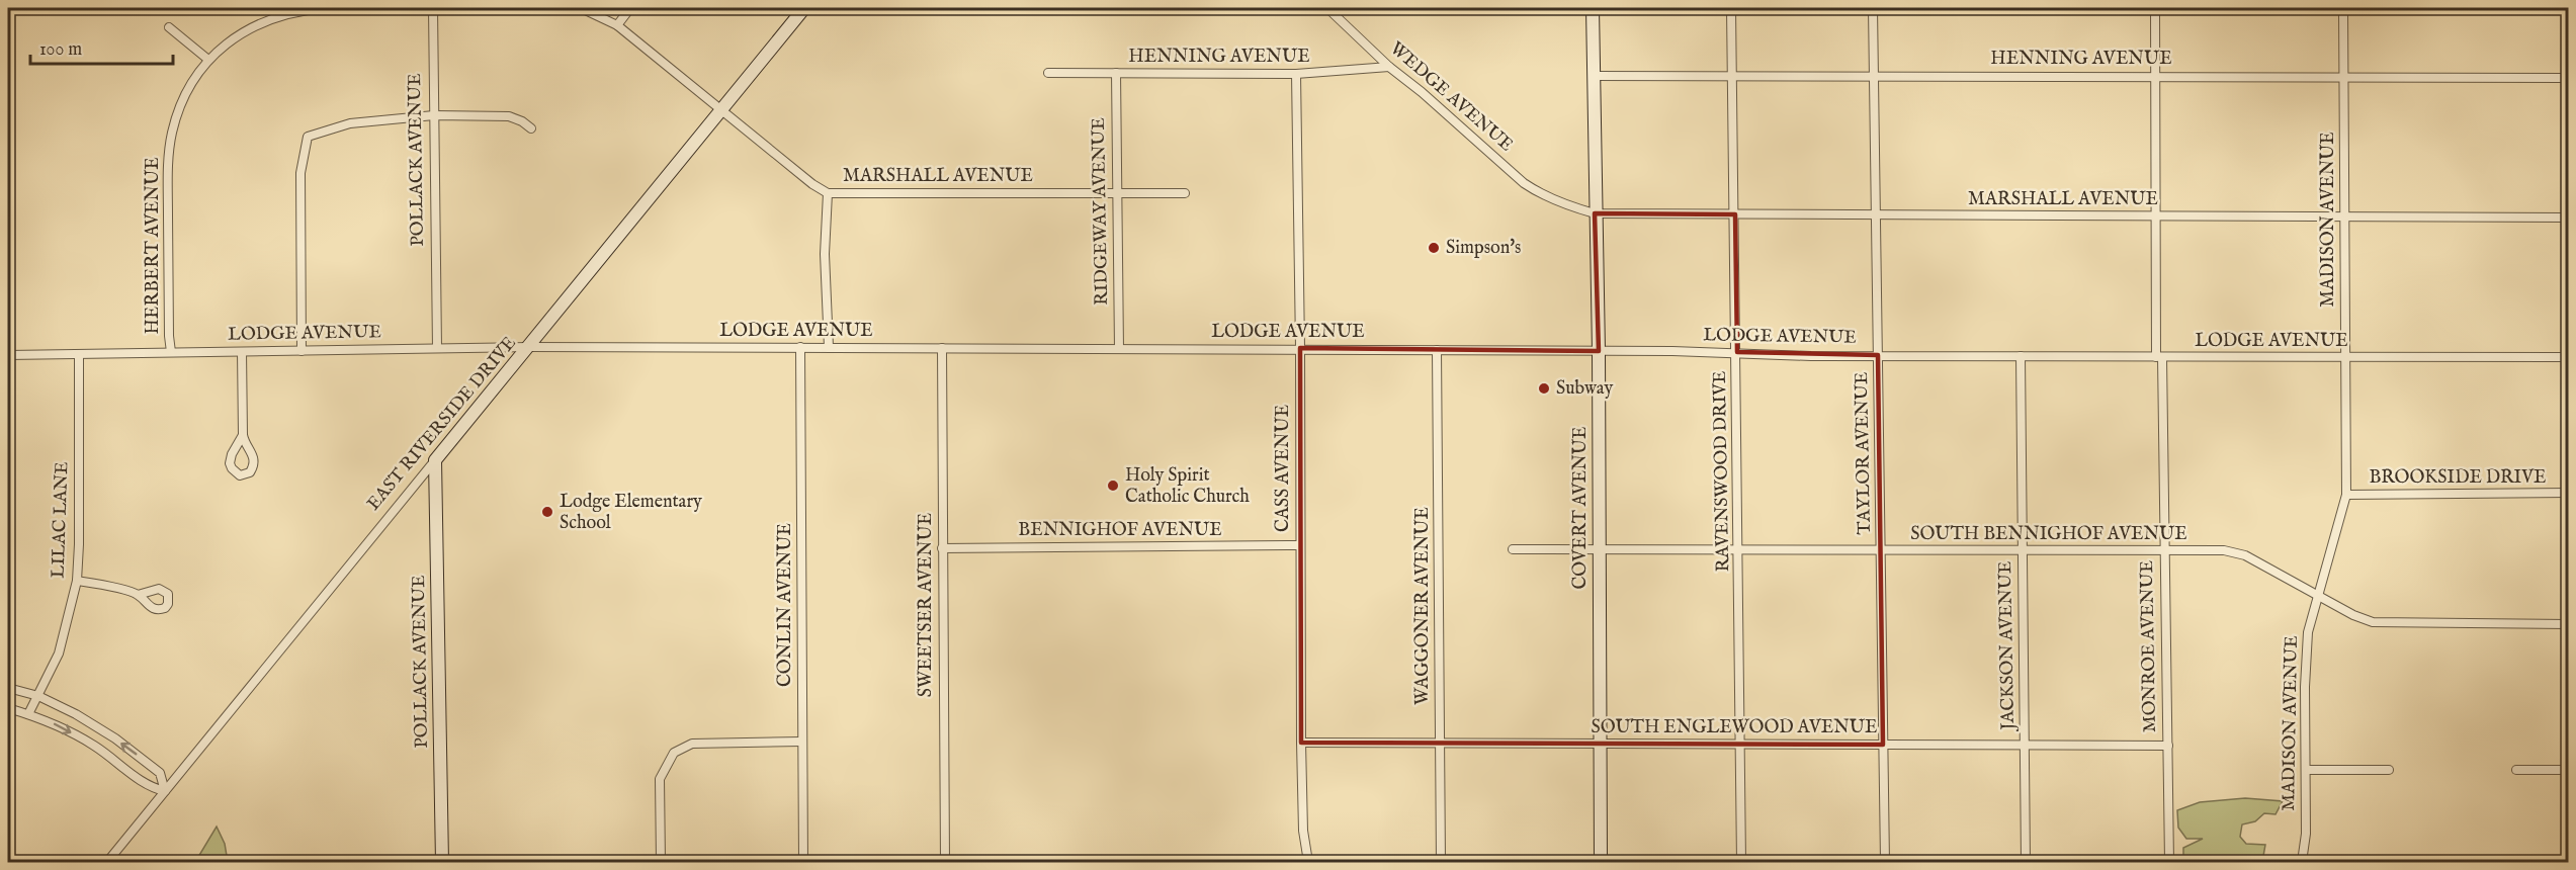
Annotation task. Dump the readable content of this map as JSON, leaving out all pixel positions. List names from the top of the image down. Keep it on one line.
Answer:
{"streets":{"street":["HENNING AVENUE","WEDGE AVENUE","POLLACK AVENUE","MARSHALL AVENUE","RIDGEWAY AVENUE","MADISON AVENUE","HERBERT AVENUE","LODGE AVENUE","EAST RIVERSIDE DRIVE","TAYLOR AVENUE","CASS AVENUE","RAVENSWOOD DRIVE","BROOKSIDE DRIVE","COVERT AVENUE","LILAC LANE","BENNIGHOF AVENUE","SOUTH BENNIGHOF AVENUE","CONLIN AVENUE","SWEETSER AVENUE","WAGGONER AVENUE","JACKSON AVENUE","MONROE AVENUE","SOUTH ENGLEWOOD AVENUE"]},"crossings":[["HENNING AVENUE","WEDGE AVENUE"],["HENNING AVENUE","RIDGEWAY AVENUE"],["HENNING AVENUE","MADISON AVENUE"],["HENNING AVENUE","TAYLOR AVENUE"],["HENNING AVENUE","CASS AVENUE"],["HENNING AVENUE","RAVENSWOOD DRIVE"],["HENNING AVENUE","COVERT AVENUE"],["HENNING AVENUE","MONROE AVENUE"],["WEDGE AVENUE","MARSHALL AVENUE"],["POLLACK AVENUE","LODGE AVENUE"],["POLLACK AVENUE","EAST RIVERSIDE DRIVE"],["MARSHALL AVENUE","RIDGEWAY AVENUE"],["MARSHALL AVENUE","MADISON AVENUE"],["MARSHALL AVENUE","EAST RIVERSIDE DRIVE"],["MARSHALL AVENUE","TAYLOR AVENUE"],["MARSHALL AVENUE","RAVENSWOOD DRIVE"],["MARSHALL AVENUE","COVERT AVENUE"],["MARSHALL AVENUE","MONROE AVENUE"],["RIDGEWAY AVENUE","LODGE AVENUE"],["MADISON AVENUE","LODGE AVENUE"],["MADISON AVENUE","BROOKSIDE DRIVE"],["MADISON AVENUE","SOUTH BENNIGHOF AVENUE"],["HERBERT AVENUE","LODGE AVENUE"],["LODGE AVENUE","EAST RIVERSIDE DRIVE"],["LODGE AVENUE","TAYLOR AVENUE"],["LODGE AVENUE","CASS AVENUE"],["LODGE AVENUE","RAVENSWOOD DRIVE"],["LODGE AVENUE","COVERT AVENUE"],["LODGE AVENUE","LILAC LANE"],["LODGE AVENUE","CONLIN AVENUE"],["LODGE AVENUE","SWEETSER AVENUE"],["LODGE AVENUE","WAGGONER AVENUE"],["LODGE AVENUE","JACKSON AVENUE"],["LODGE AVENUE","MONROE AVENUE"],["TAYLOR AVENUE","SOUTH BENNIGHOF AVENUE"],["TAYLOR AVENUE","SOUTH ENGLEWOOD AVENUE"],["CASS AVENUE","BENNIGHOF AVENUE"],["CASS AVENUE","SOUTH ENGLEWOOD AVENUE"],["RAVENSWOOD DRIVE","SOUTH BENNIGHOF AVENUE"],["RAVENSWOOD DRIVE","SOUTH ENGLEWOOD AVENUE"],["COVERT AVENUE","SOUTH BENNIGHOF AVENUE"],["COVERT AVENUE","SOUTH ENGLEWOOD AVENUE"],["BENNIGHOF AVENUE","SWEETSER AVENUE"],["SOUTH BENNIGHOF AVENUE","JACKSON AVENUE"],["SOUTH BENNIGHOF AVENUE","MONROE AVENUE"],["WAGGONER AVENUE","SOUTH ENGLEWOOD AVENUE"],["JACKSON AVENUE","SOUTH ENGLEWOOD AVENUE"],["MONROE AVENUE","SOUTH ENGLEWOOD AVENUE"]],"places":["Simpson's","Subway","Holy Spirit Catholic Church","Lodge Elementary School"],"scale_bar":"100 m"}
